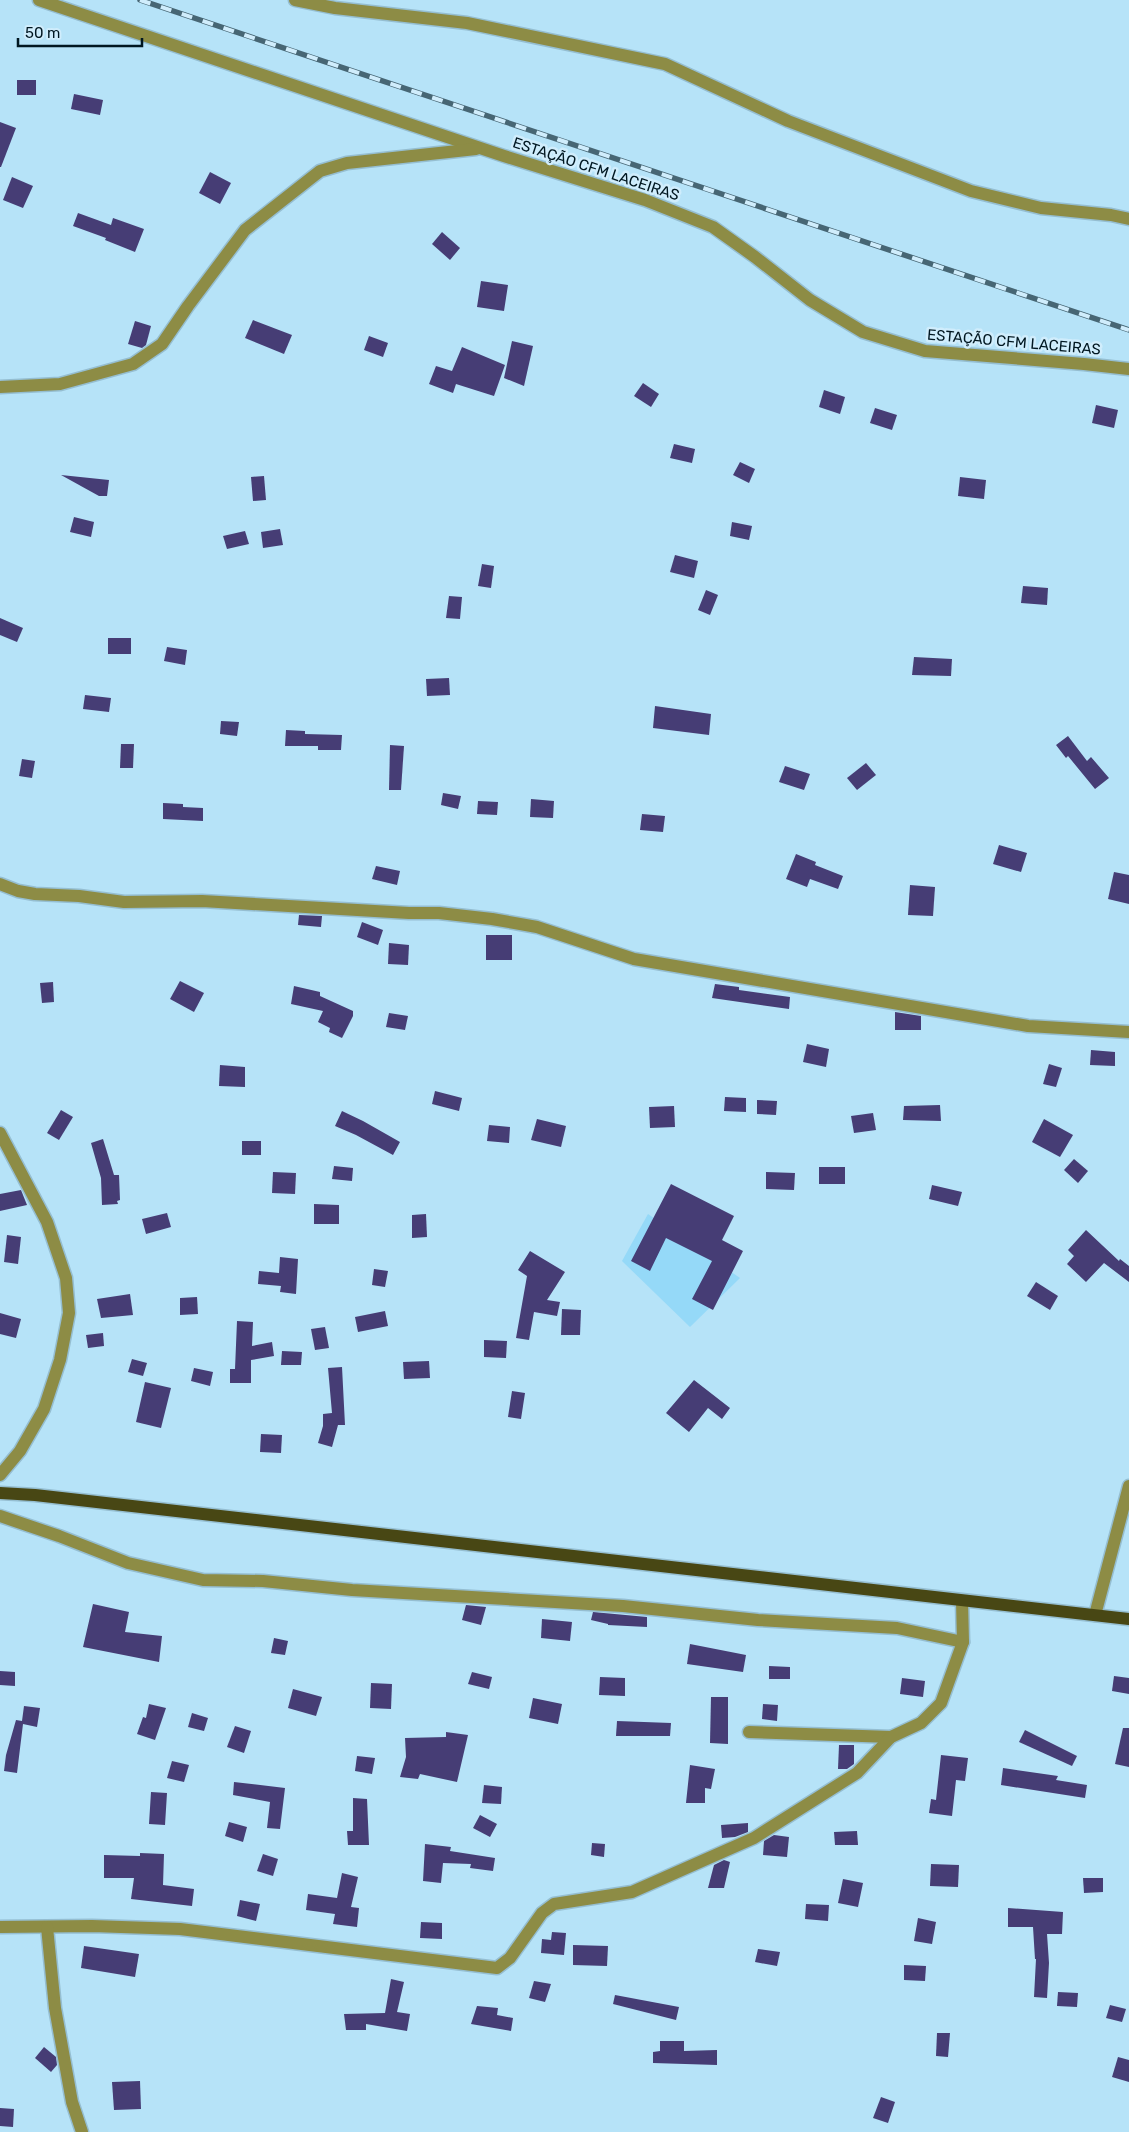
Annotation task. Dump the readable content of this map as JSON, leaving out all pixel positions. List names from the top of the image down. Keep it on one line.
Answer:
{"streets":{"street":["ESTAÇÃO CFM LACEIRAS"]},"scale_bar":"50 m"}
